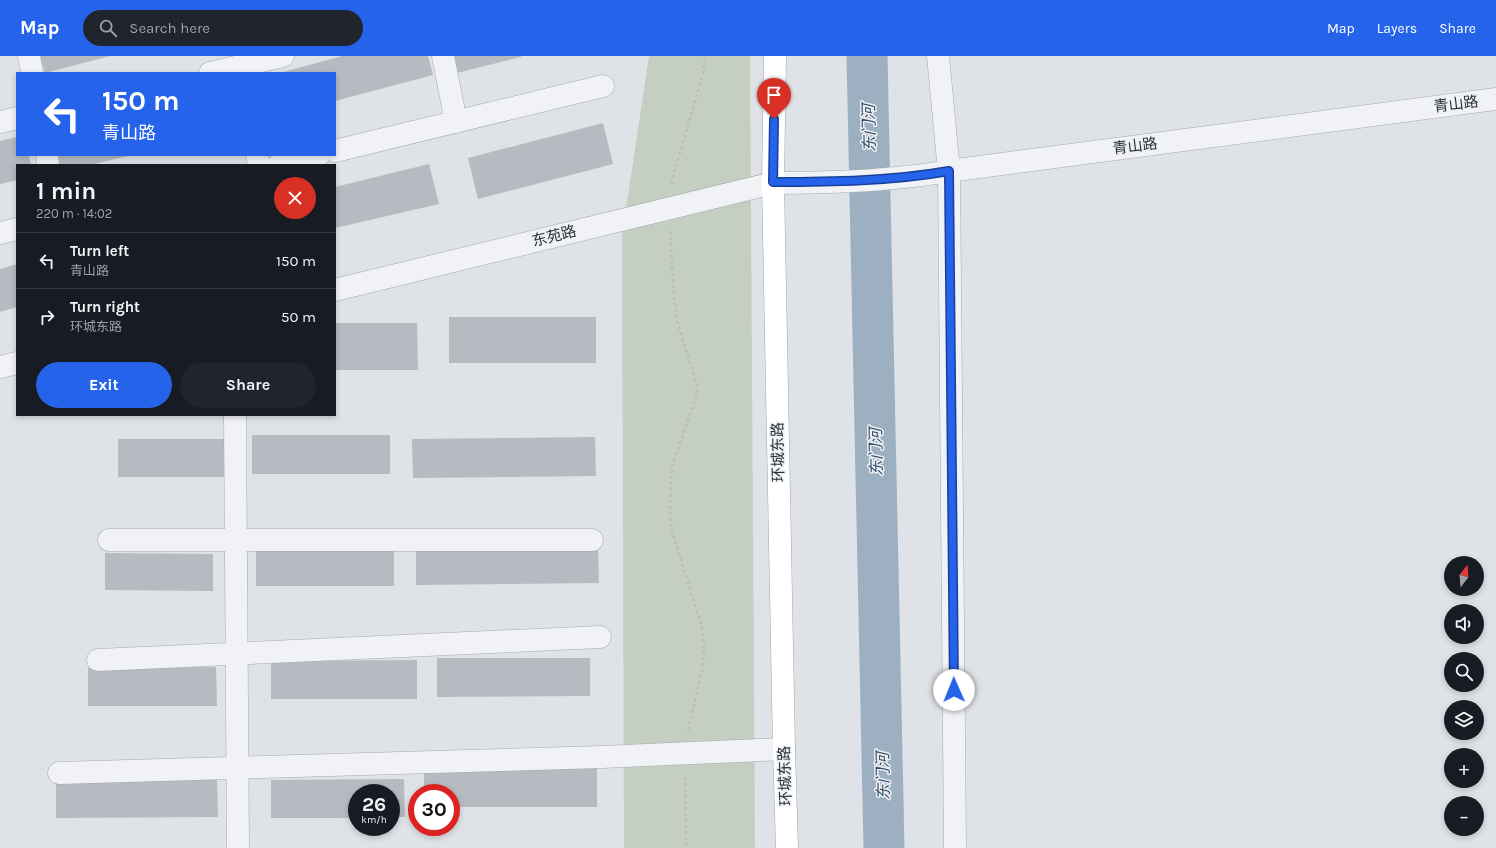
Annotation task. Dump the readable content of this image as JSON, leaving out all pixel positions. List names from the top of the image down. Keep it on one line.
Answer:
{"streets":{"main road":["环城东路"],"street":["青山路","东苑路"]},"crossings":[["青山路","东苑路"],["青山路","环城东路"],["东苑路","环城东路"]],"water":["东门河"],"north":"top","page":{"header":"Map","search":"Search here","nav":["Map","Layers","Share"],"turn":["150 m","青山路"],"heading":["1 min","220 m · 14:02"],"list":[{"name":"Turn left","note":"青山路","value":"150 m"},{"name":"Turn right","note":"环城东路","value":"50 m"}],"buttons":["Exit","Share"],"map_buttons":["+","−"],"speed":"26 km/h","limit":"30"}}
